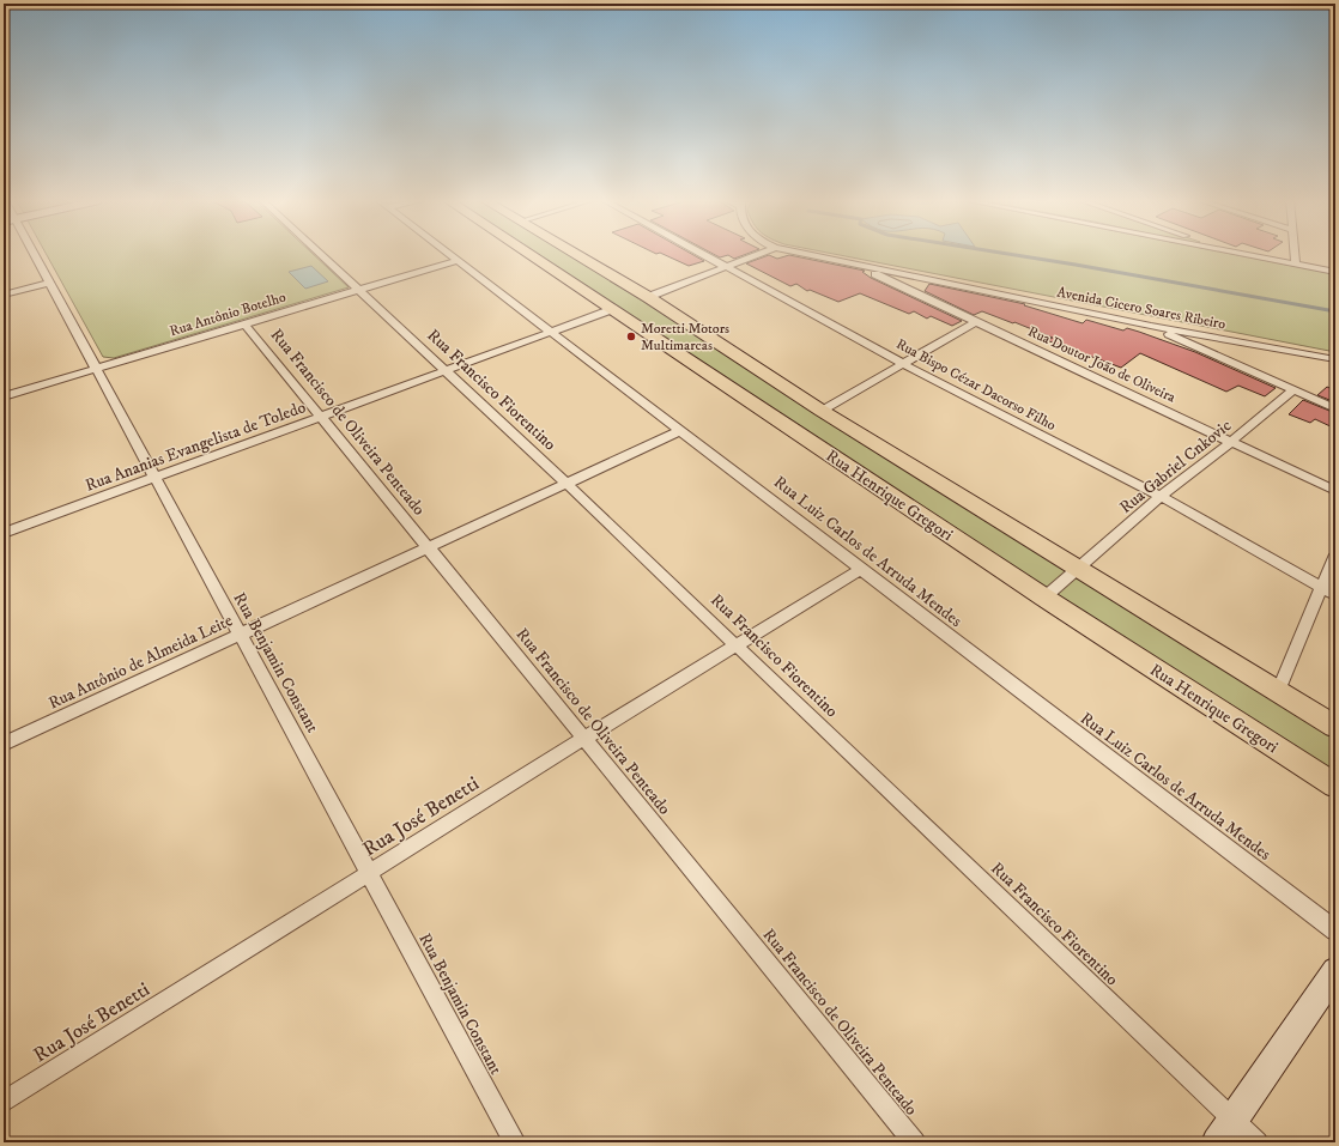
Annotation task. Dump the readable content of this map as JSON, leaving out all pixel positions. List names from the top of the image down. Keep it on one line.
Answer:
{"streets":{"main road":["Rua Henrique Gregori"],"street":["Avenida Cicero Soares Ribeiro","Rua Antônio Botelho","Rua Doutor João de Oliveira","Rua Bispo Cézar Dacorso Filho","Rua Francisco Fiorentino","Rua Francisco de Oliveira Penteado","Rua Ananias Evangelista de Toledo","Rua Gabriel Cnkovic","Rua Luiz Carlos de Arruda Mendes","Rua Antônio de Almeida Leite","Rua Benjamin Constant","Rua José Benetti"]},"crossings":[["Avenida Cicero Soares Ribeiro","Rua Doutor João de Oliveira"],["Rua Antônio Botelho","Rua Francisco Fiorentino"],["Rua Antônio Botelho","Rua Francisco de Oliveira Penteado"],["Rua Antônio Botelho","Rua Luiz Carlos de Arruda Mendes"],["Rua Antônio Botelho","Rua Benjamin Constant"],["Rua Doutor João de Oliveira","Rua Gabriel Cnkovic"],["Rua Bispo Cézar Dacorso Filho","Rua Gabriel Cnkovic"],["Rua Francisco Fiorentino","Rua Ananias Evangelista de Toledo"],["Rua Francisco Fiorentino","Rua Antônio de Almeida Leite"],["Rua Francisco Fiorentino","Rua José Benetti"],["Rua Francisco de Oliveira Penteado","Rua Ananias Evangelista de Toledo"],["Rua Francisco de Oliveira Penteado","Rua Antônio de Almeida Leite"],["Rua Francisco de Oliveira Penteado","Rua José Benetti"],["Rua Ananias Evangelista de Toledo","Rua Henrique Gregori"],["Rua Ananias Evangelista de Toledo","Rua Luiz Carlos de Arruda Mendes"],["Rua Ananias Evangelista de Toledo","Rua Benjamin Constant"],["Rua Gabriel Cnkovic","Rua Henrique Gregori"],["Rua Luiz Carlos de Arruda Mendes","Rua Antônio de Almeida Leite"],["Rua Luiz Carlos de Arruda Mendes","Rua José Benetti"],["Rua Antônio de Almeida Leite","Rua Benjamin Constant"],["Rua Benjamin Constant","Rua José Benetti"]],"places":["Moretti Motors Multimarcas"]}
